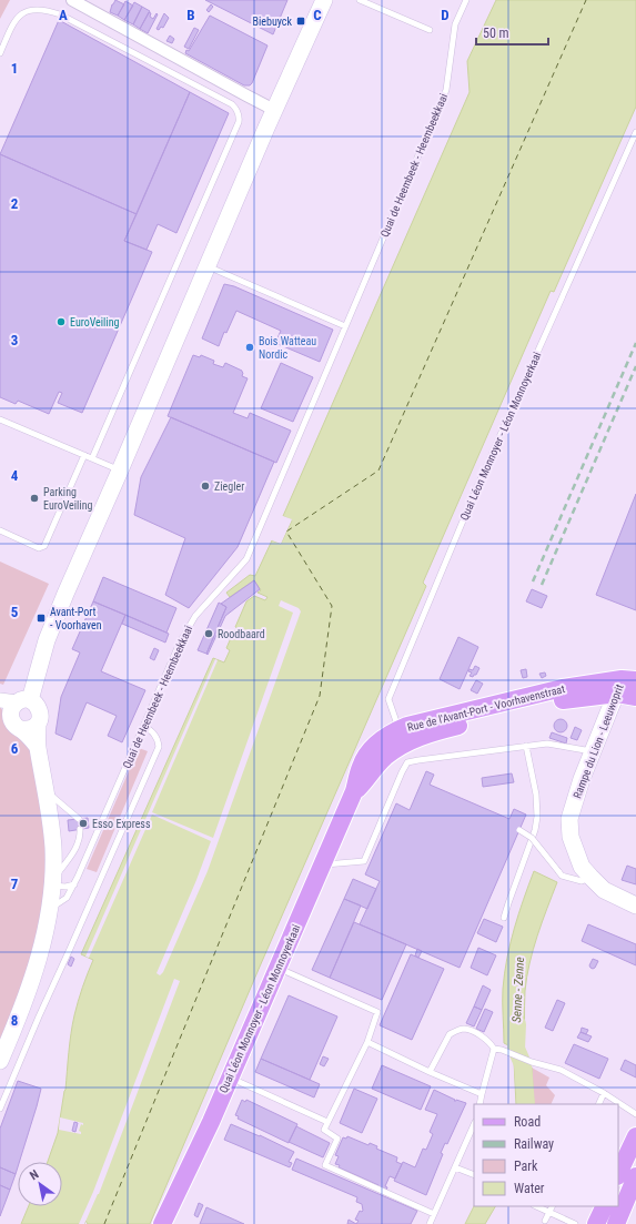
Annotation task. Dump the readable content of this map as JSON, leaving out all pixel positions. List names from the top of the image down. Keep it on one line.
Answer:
{"streets":{"main road":["Quai Léon Monnoyer - Léon Monnoyerkaai","Rue de l'Avant-Port - Voorhavenstraat","Rampe du Lion - Leeuwoprit"],"lane":["Quai de Heembeek - Heembeekkaai"]},"crossings":[["Quai Léon Monnoyer - Léon Monnoyerkaai","Rue de l'Avant-Port - Voorhavenstraat"],["Rue de l'Avant-Port - Voorhavenstraat","Rampe du Lion - Leeuwoprit"]],"water":["Senne - Zenne"],"places":{"transit":["Biebuyck","Avant-Port - Voorhaven"],"other":["EuroVeiling","Bois Watteau Nordic","Ziegler","Parking EuroVeiling","Roodbaard","Esso Express"]},"legend":["Road","Railway","Park","Water"],"scale_bar":"50 m","north":"top left","grid":{"columns":["A","B","C","D"],"rows":["1","2","3","4","5","6","7","8"]}}
